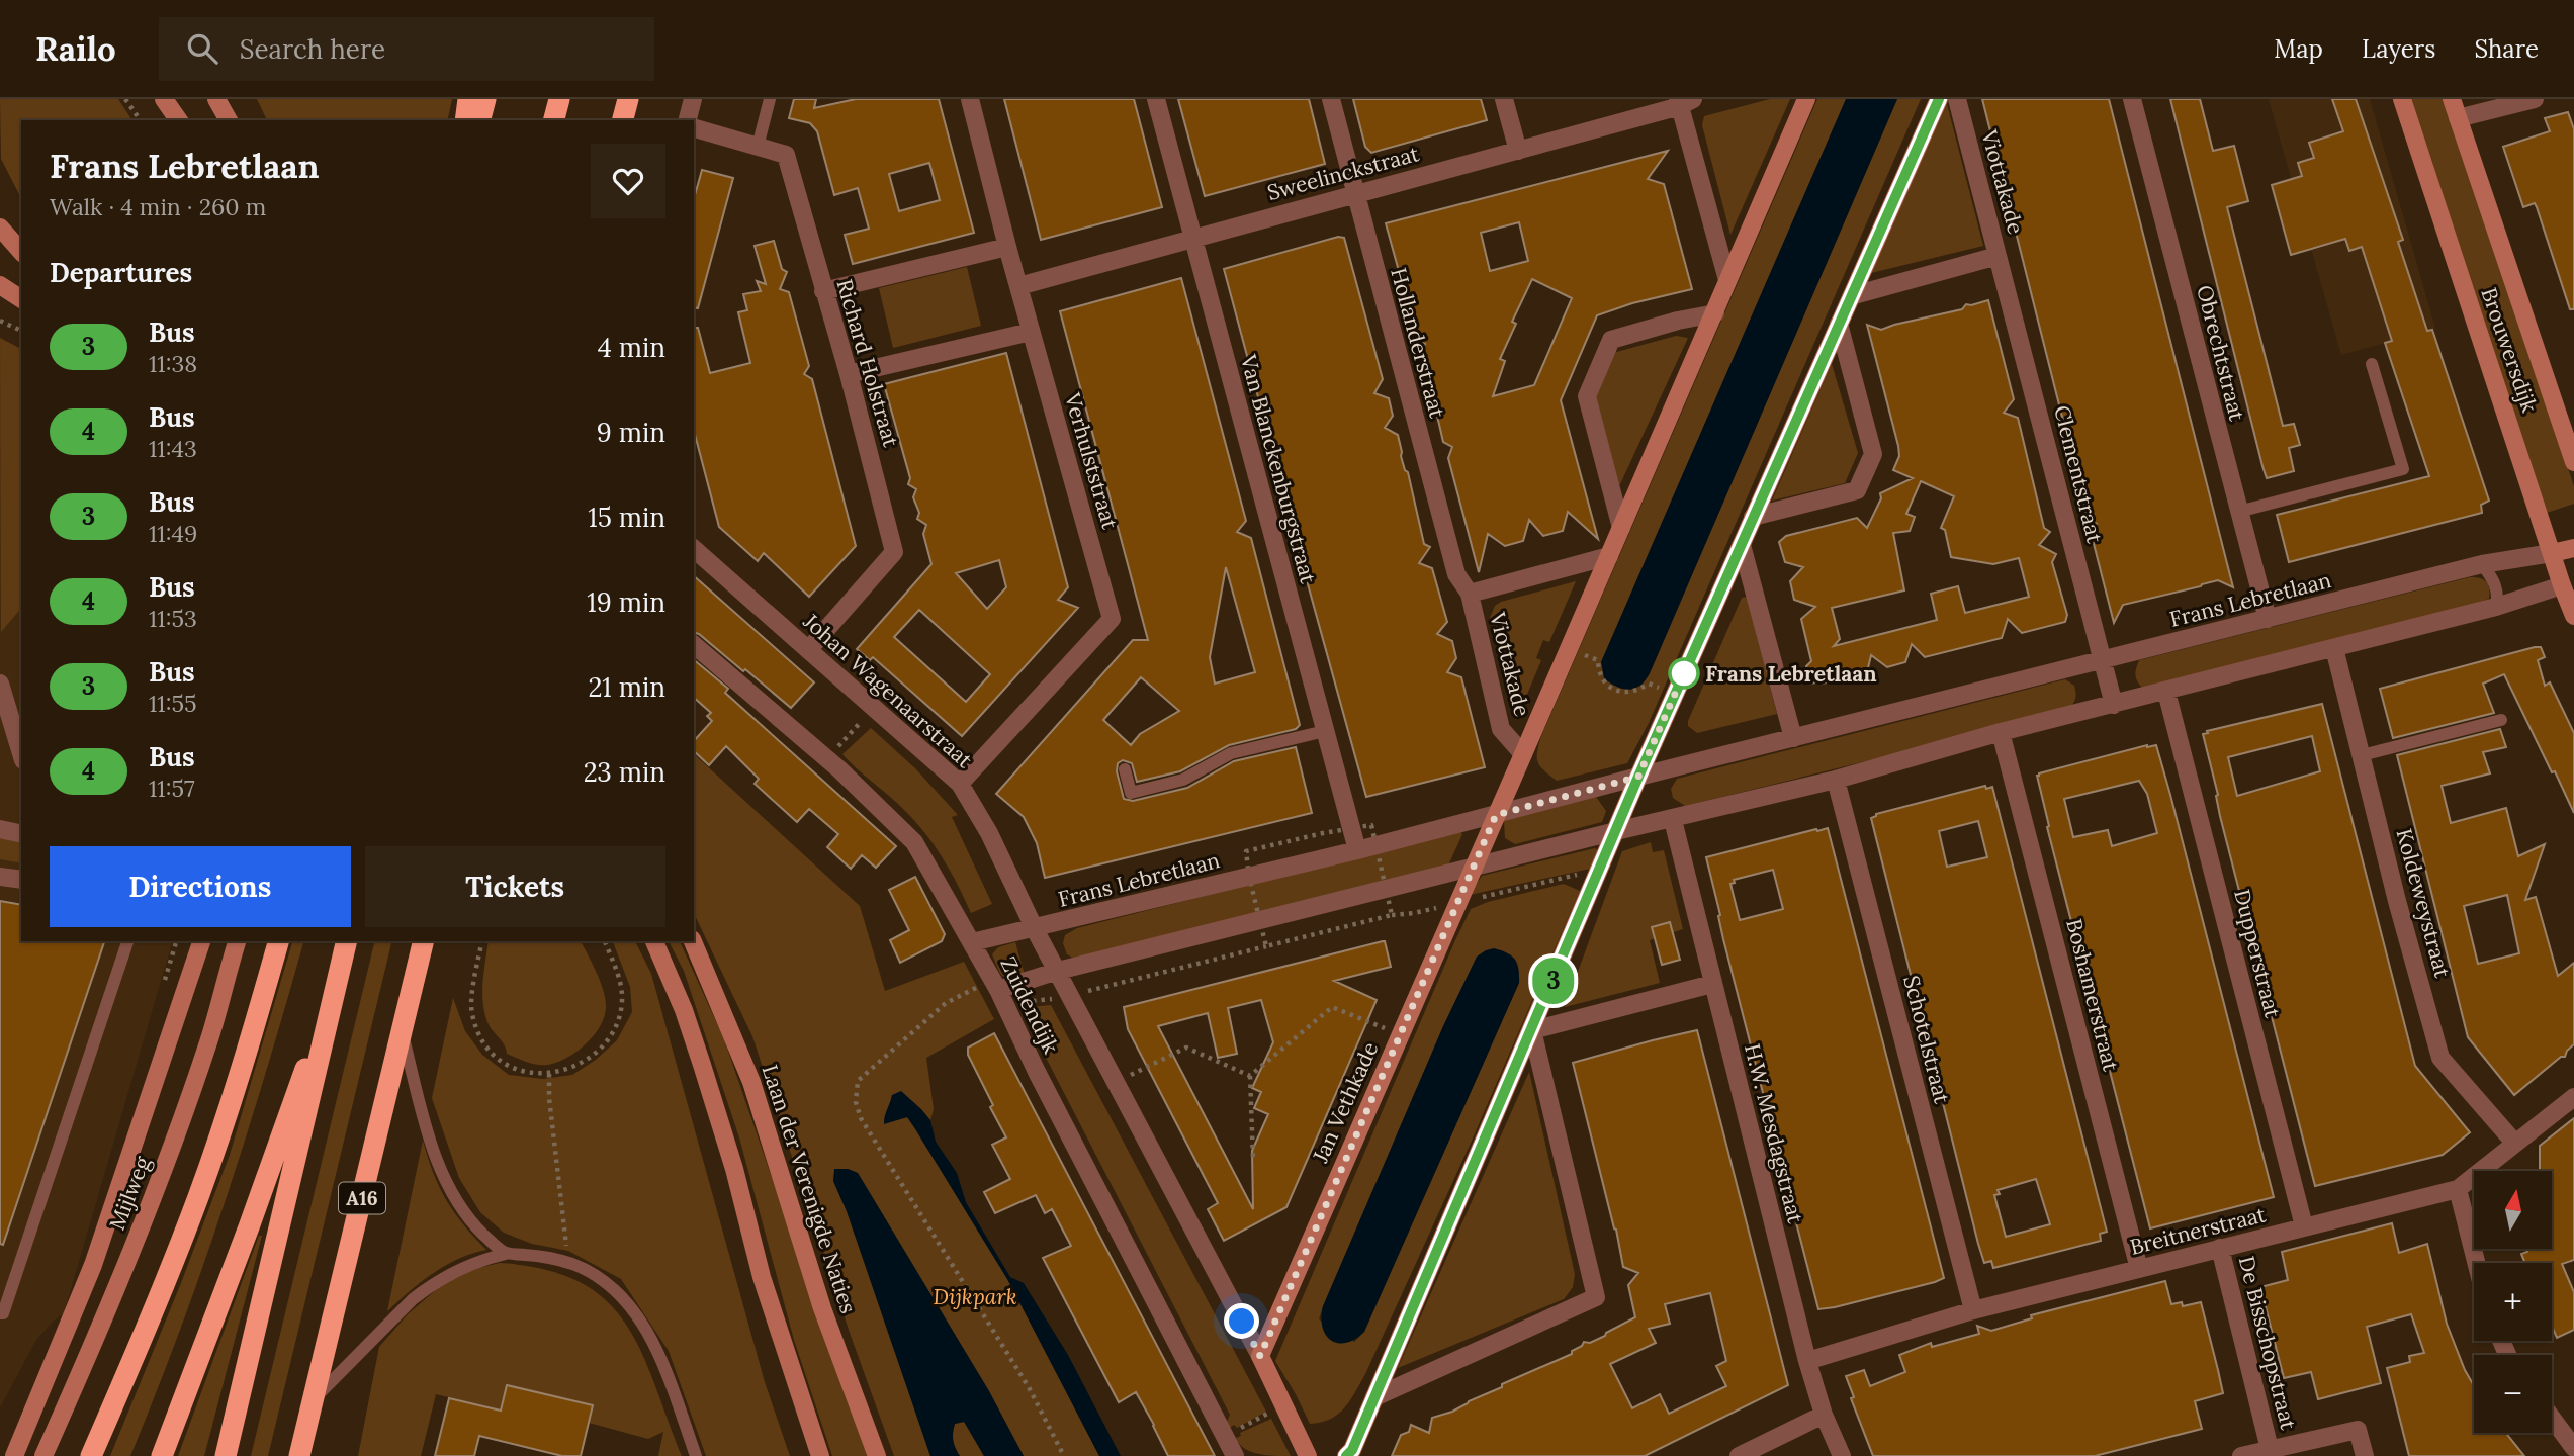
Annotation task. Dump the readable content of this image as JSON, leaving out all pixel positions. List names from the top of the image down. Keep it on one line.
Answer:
{"streets":{"highway":["A16"],"street":["Sweelinckstraat","Viottakade","Hollanderstraat","Brouwersdijk","Obrechtstraat","Richard Holstraat","Verhulststraat","Van Blanckenburgstraat","Clementstraat","Frans Lebretlaan","Johan Wagenaarstraat","Koldeweystraat","Dupperstraat","Boshamerstraat","Zuidendijk","Schotelstraat","Jan Vethkade","H.W. Mesdagstraat","Laan der Verenigde Naties","Mijlweg","Breitnerstraat","De Bisschopstraat"]},"crossings":[["Sweelinckstraat","Hollanderstraat"],["Sweelinckstraat","Verhulststraat"],["Sweelinckstraat","Van Blanckenburgstraat"],["Viottakade","Hollanderstraat"],["Viottakade","Clementstraat"],["Viottakade","Frans Lebretlaan"],["Viottakade","Jan Vethkade"],["Brouwersdijk","Frans Lebretlaan"],["Obrechtstraat","Frans Lebretlaan"],["Richard Holstraat","Johan Wagenaarstraat"],["Verhulststraat","Johan Wagenaarstraat"],["Van Blanckenburgstraat","Frans Lebretlaan"],["Clementstraat","Frans Lebretlaan"],["Frans Lebretlaan","Johan Wagenaarstraat"],["Frans Lebretlaan","Zuidendijk"],["Johan Wagenaarstraat","Zuidendijk"],["Koldeweystraat","Breitnerstraat"],["Dupperstraat","Breitnerstraat"],["Boshamerstraat","Breitnerstraat"],["Zuidendijk","Jan Vethkade"],["Schotelstraat","Breitnerstraat"],["H.W. Mesdagstraat","Breitnerstraat"],["Breitnerstraat","De Bisschopstraat"]],"parks":["Dijkpark"],"places":["Frans Lebretlaan"],"lines":["bus line 3"],"north":"top","page":{"header":"Railo","search":"Search here","nav":["Map","Layers","Share"],"on_map":"3","heading":[["Frans Lebretlaan","Walk · 4 min · 260 m"],"Departures"],"list":[{"mark":"3","name":"Bus","note":"11:38","value":"4 min"},{"mark":"4","name":"Bus","note":"11:43","value":"9 min"},{"mark":"3","name":"Bus","note":"11:49","value":"15 min"},{"mark":"4","name":"Bus","note":"11:53","value":"19 min"},{"mark":"3","name":"Bus","note":"11:55","value":"21 min"},{"mark":"4","name":"Bus","note":"11:57","value":"23 min"}],"buttons":["Directions","Tickets"],"map_buttons":["+","−"]}}
